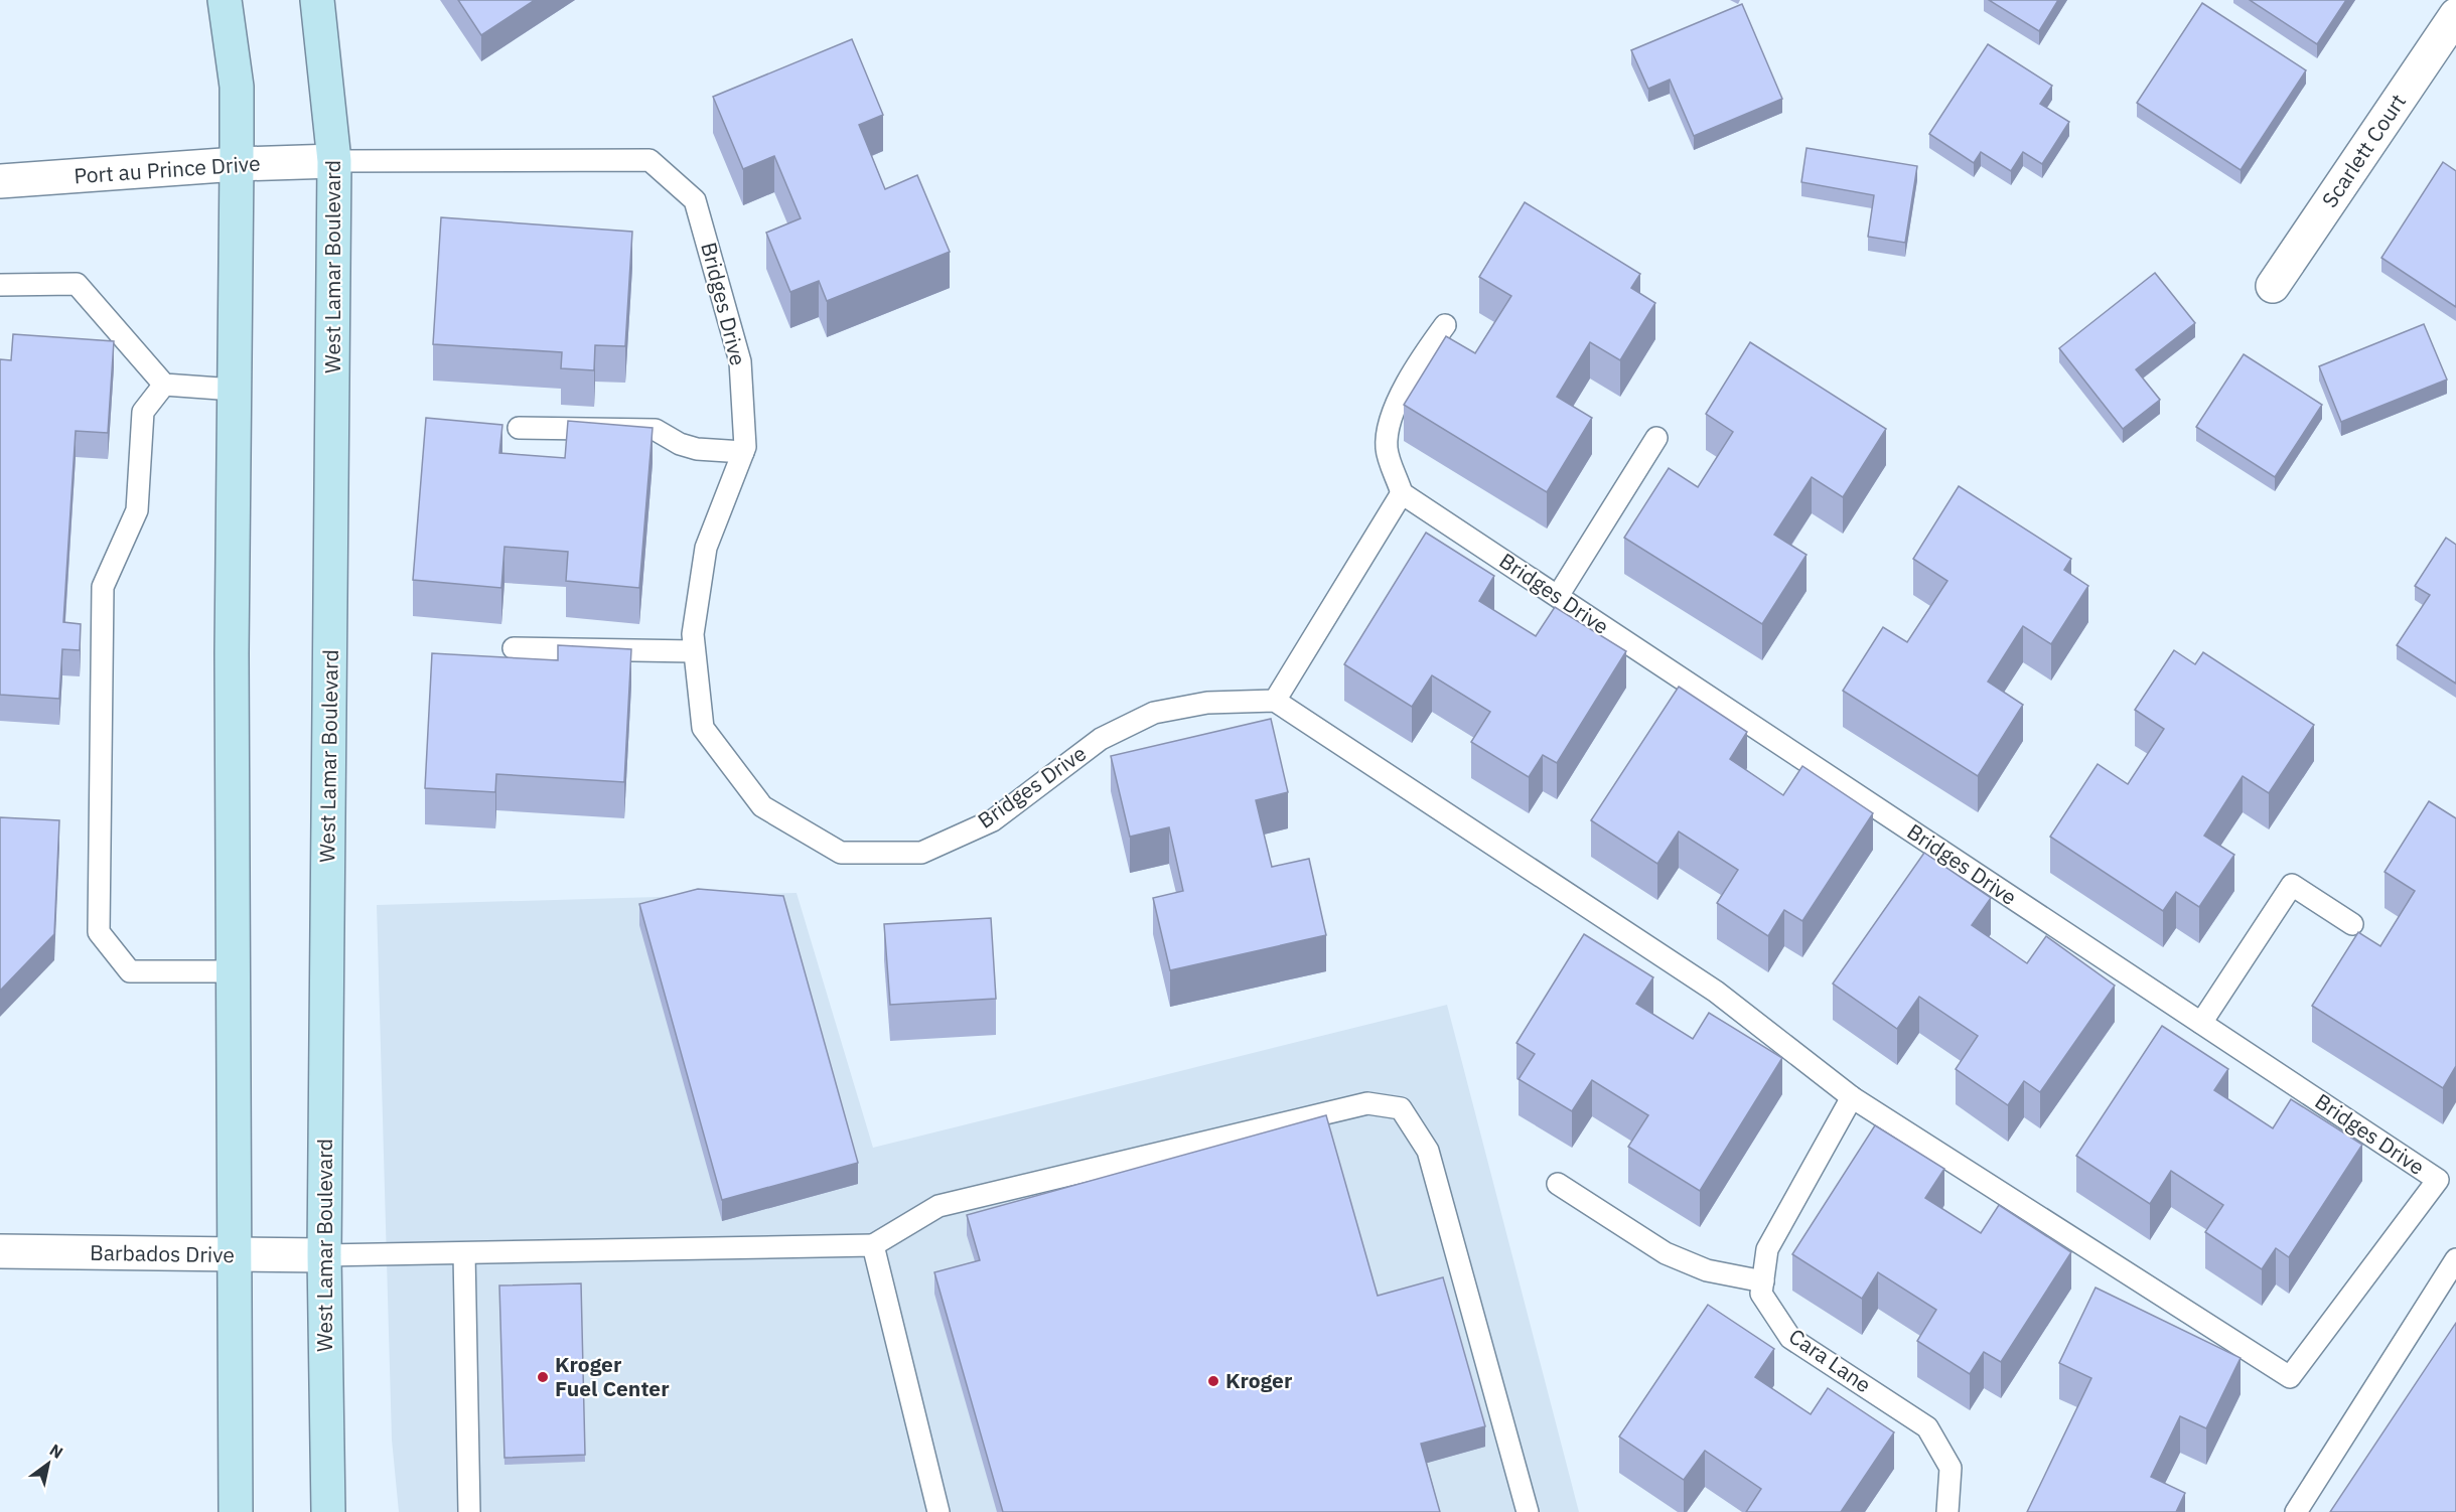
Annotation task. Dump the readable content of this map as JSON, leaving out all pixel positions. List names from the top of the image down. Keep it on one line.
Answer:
{"streets":{"main road":["West Lamar Boulevard"],"street":["Scarlett Court","Port au Prince Drive","Barbados Drive"],"lane":["Bridges Drive","Cara Lane"]},"crossings":[["Port au Prince Drive","West Lamar Boulevard"],["Port au Prince Drive","Bridges Drive"],["West Lamar Boulevard","Bridges Drive"],["West Lamar Boulevard","Barbados Drive"],["Bridges Drive","Cara Lane"]],"places":["Kroger Fuel Center","Kroger"],"north":"top right"}
